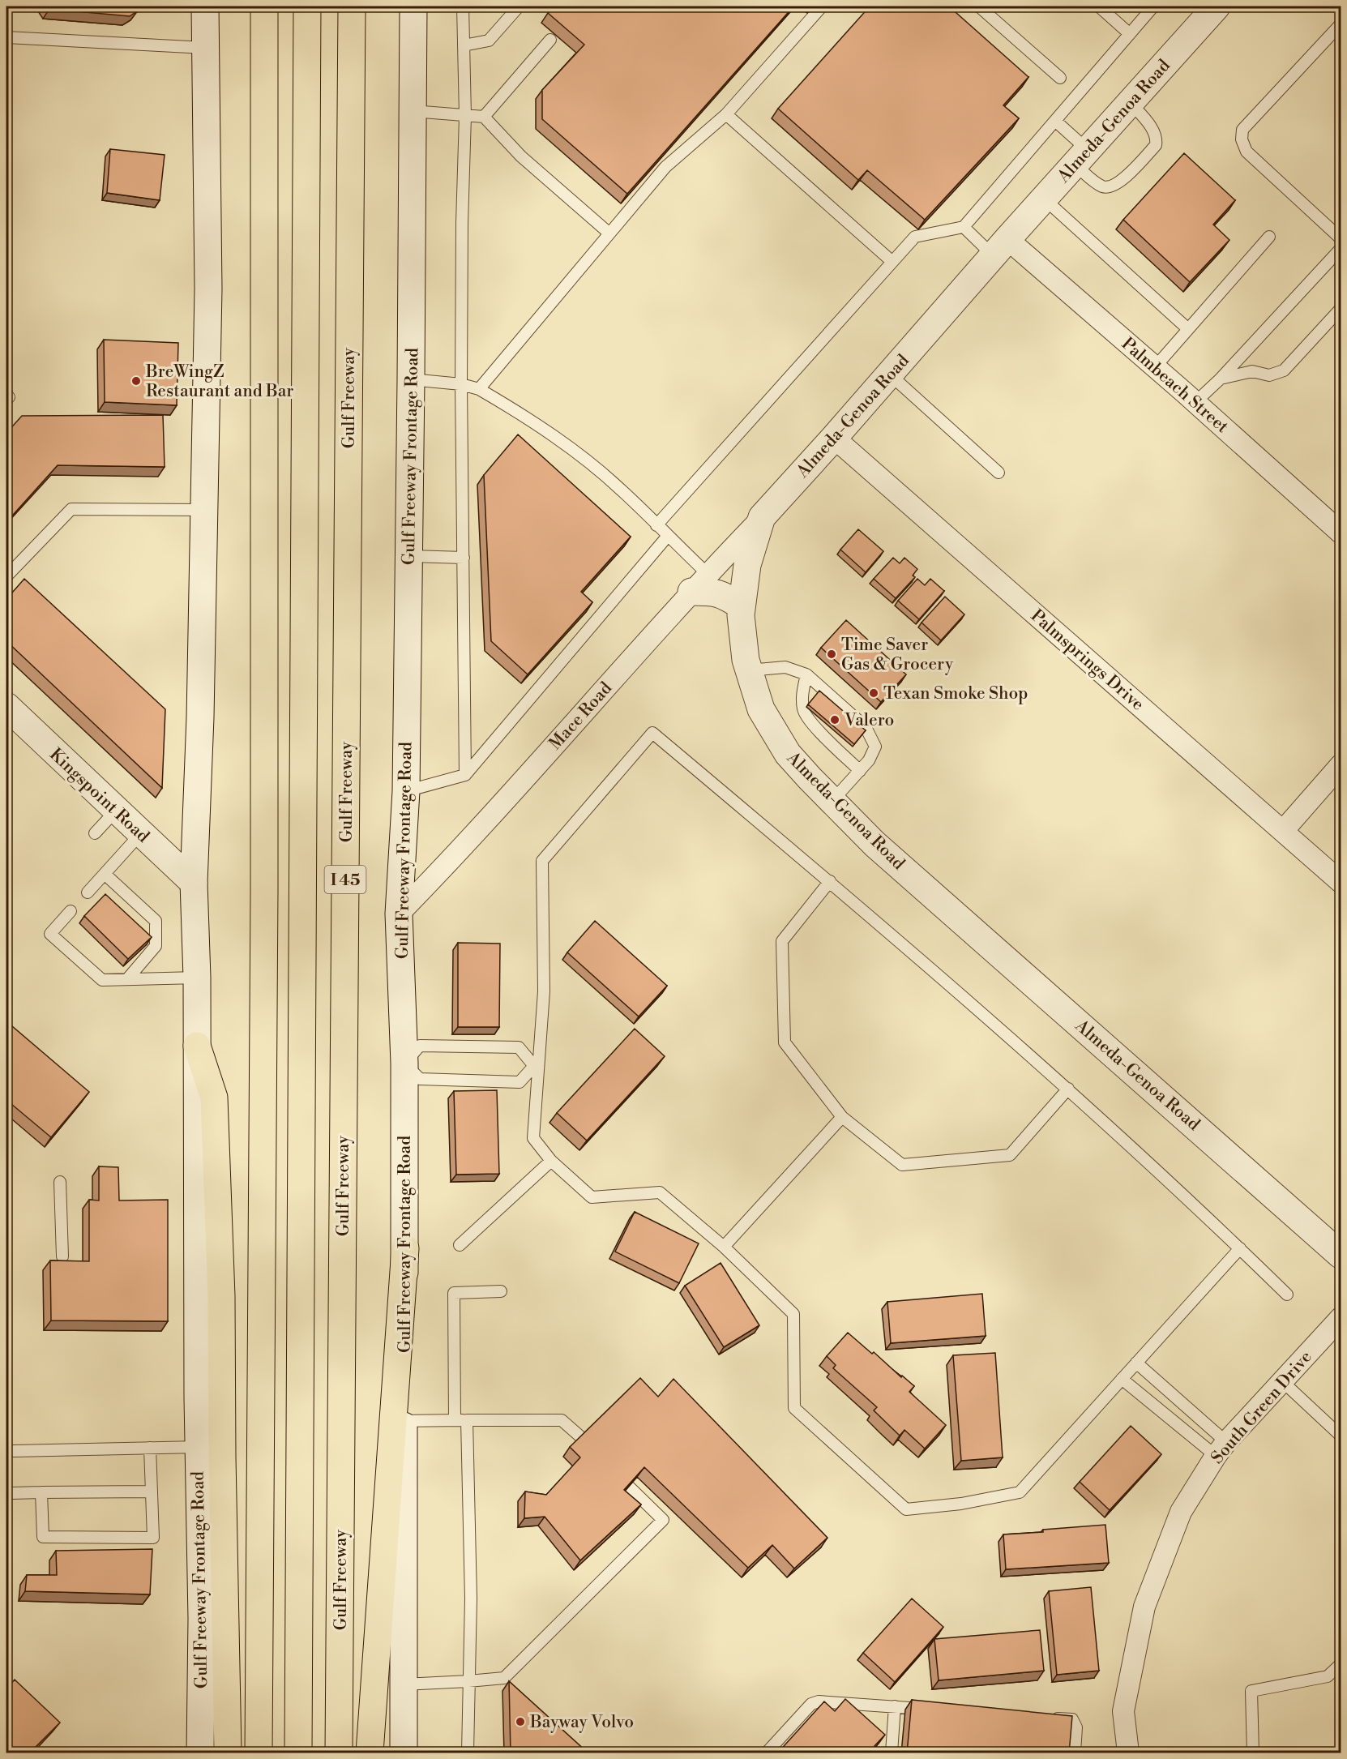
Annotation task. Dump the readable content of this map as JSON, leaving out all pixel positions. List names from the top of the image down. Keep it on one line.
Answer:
{"streets":{"highway":["Gulf Freeway","I 45"],"main road":["Almeda-Genoa Road","Gulf Freeway Frontage Road","Kingspoint Road"],"street":["Palmbeach Street","Palmsprings Drive","Mace Road","South Green Drive"]},"crossings":[["Almeda-Genoa Road","Palmbeach Street"],["Almeda-Genoa Road","Palmsprings Drive"],["Almeda-Genoa Road","Mace Road"],["Gulf Freeway Frontage Road","Mace Road"],["Gulf Freeway Frontage Road","Kingspoint Road"]],"places":["BreWingZ Restaurant and Bar","Time Saver Gas & Grocery","Texan Smoke Shop","Valero","Bayway Volvo"]}
